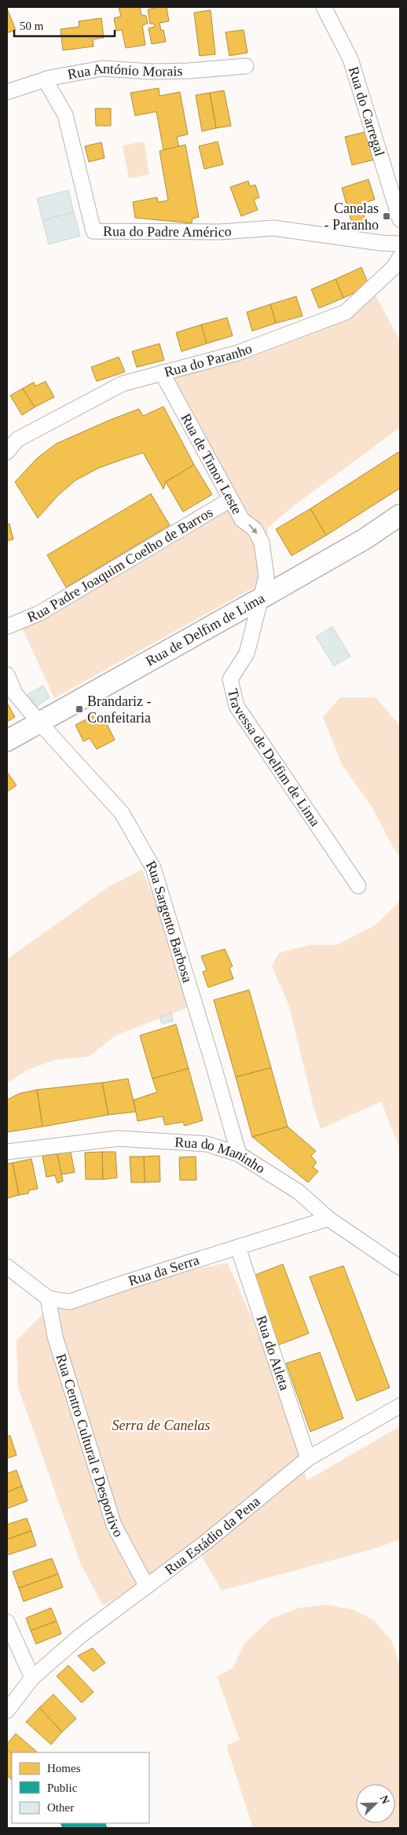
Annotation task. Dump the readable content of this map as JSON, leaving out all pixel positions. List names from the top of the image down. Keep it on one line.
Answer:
{"streets":{"main road":["Rua de Delfim de Lima"],"street":["Rua António Morais","Rua do Carregal","Rua do Padre Américo","Rua do Paranho","Rua de Timor Leste","Rua Padre Joaquim Coelho de Barros","Travessa de Delfim de Lima","Rua Sargento Barbosa","Rua do Maninho","Rua da Serra","Rua do Atleta","Rua Centro Cultural e Desportivo","Rua Estádio da Pena"]},"crossings":[["Rua António Morais","Rua do Padre Américo"],["Rua do Paranho","Rua de Timor Leste"],["Rua de Timor Leste","Rua Padre Joaquim Coelho de Barros"],["Rua de Timor Leste","Rua de Delfim de Lima"],["Rua de Timor Leste","Travessa de Delfim de Lima"],["Rua de Delfim de Lima","Travessa de Delfim de Lima"],["Rua de Delfim de Lima","Rua Sargento Barbosa"],["Rua Sargento Barbosa","Rua do Maninho"],["Rua do Maninho","Rua da Serra"],["Rua da Serra","Rua do Atleta"],["Rua da Serra","Rua Centro Cultural e Desportivo"],["Rua do Atleta","Rua Estádio da Pena"],["Rua Centro Cultural e Desportivo","Rua Estádio da Pena"]],"one_way":["Rua de Timor Leste"],"parks":["Serra de Canelas"],"places":{"transit":["Canelas - Paranho","Brandariz - Confeitaria"]},"legend":["Homes","Public","Other"],"scale_bar":"50 m","north":"top right"}
